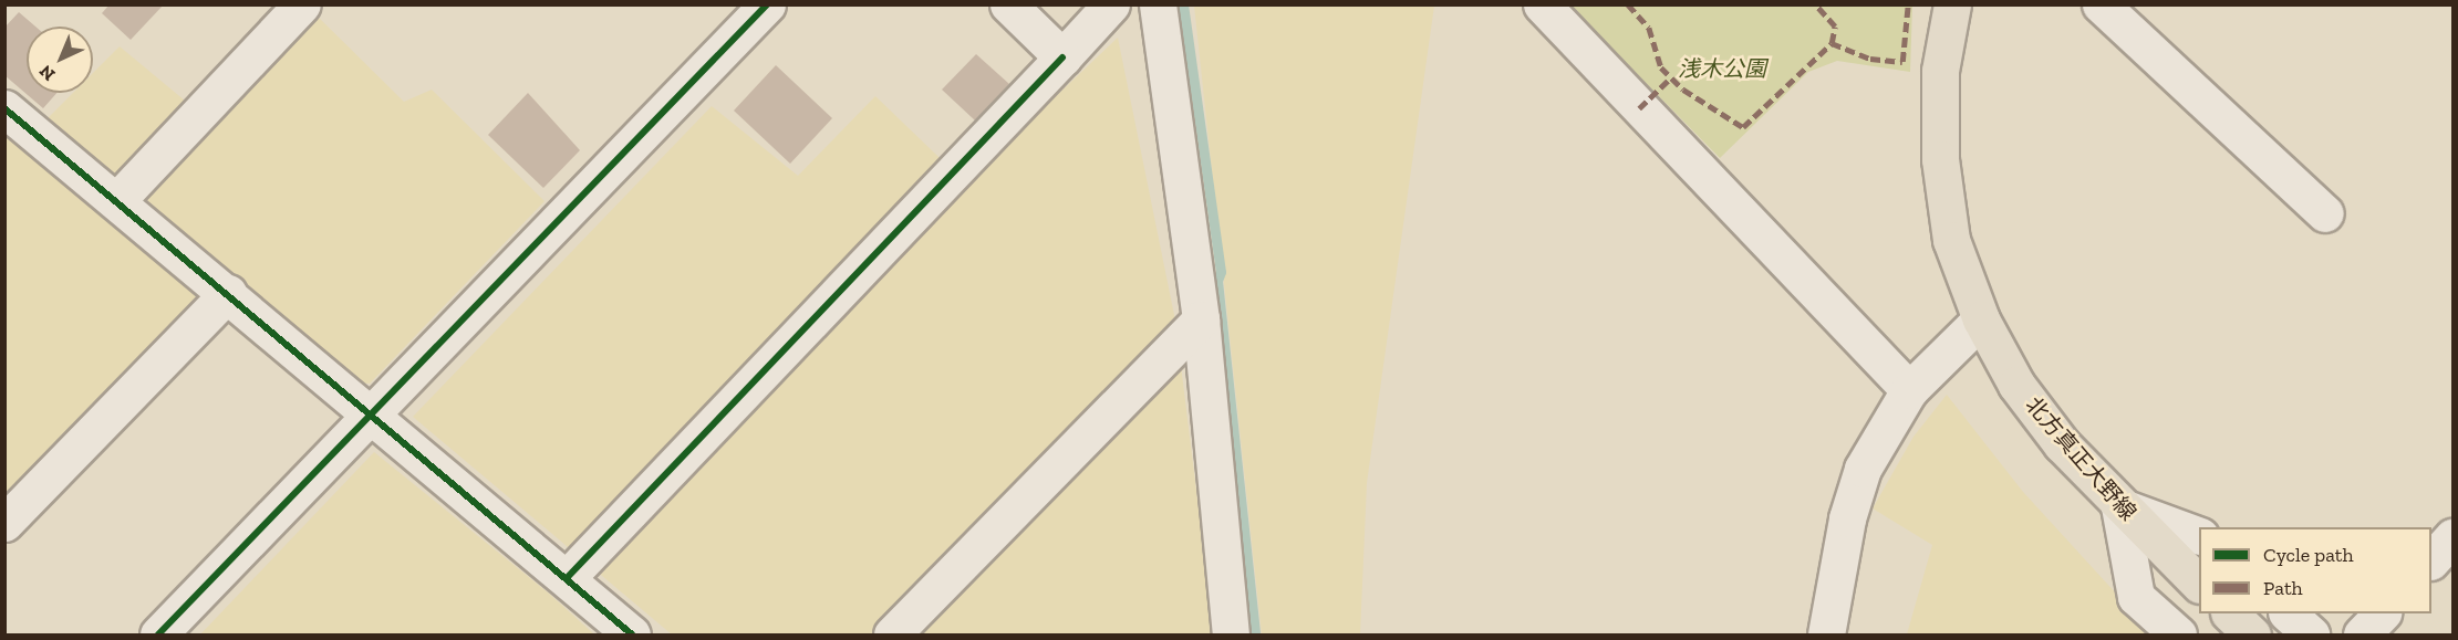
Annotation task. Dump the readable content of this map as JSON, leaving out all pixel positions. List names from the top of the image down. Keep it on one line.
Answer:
{"streets":{"main road":["北方真正大野線"]},"parks":["浅木公園"],"legend":["Cycle path","Path"],"north":"bottom left"}
